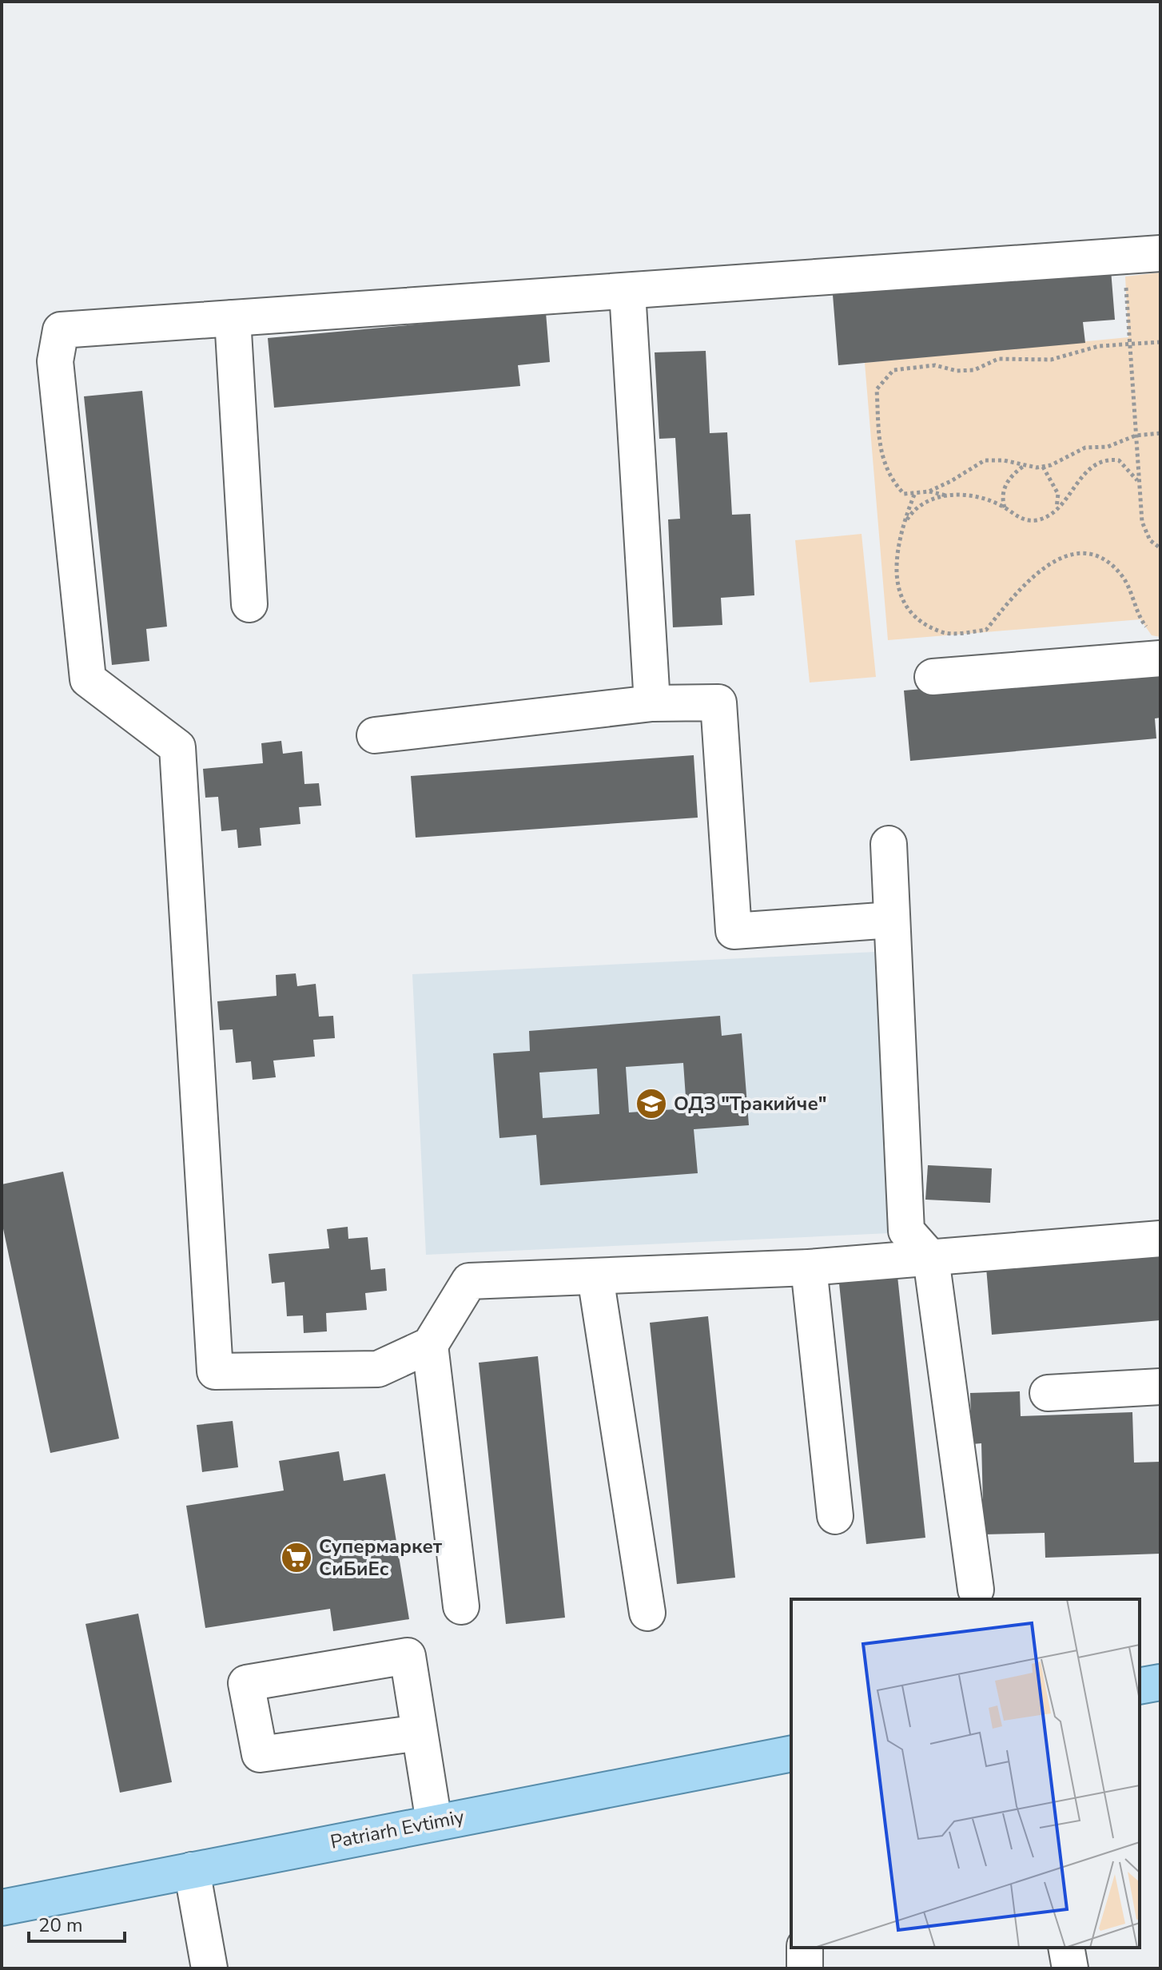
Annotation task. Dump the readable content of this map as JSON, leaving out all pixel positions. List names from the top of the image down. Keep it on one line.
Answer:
{"streets":{"main road":["Patriarh Evtimiy"]},"places":{"school or university":["ОДЗ \"Тракийче\""],"supermarket":["Супермаркет СиБиЕс"]},"scale_bar":"20 m"}
